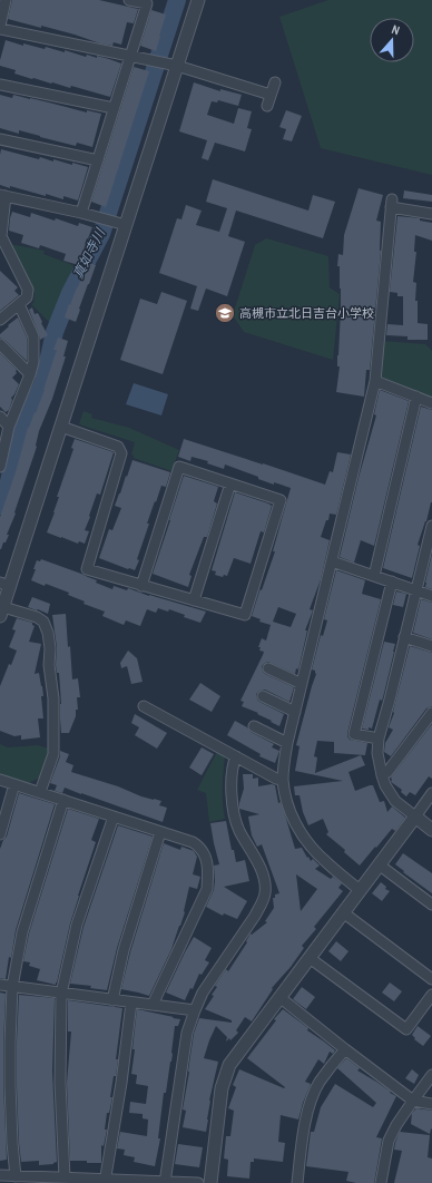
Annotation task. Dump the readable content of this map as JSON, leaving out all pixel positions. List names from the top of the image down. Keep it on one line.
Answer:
{"water":["真如寺川"],"places":{"school or university":["高槻市立北日吉台小学校"]},"north":"top"}
